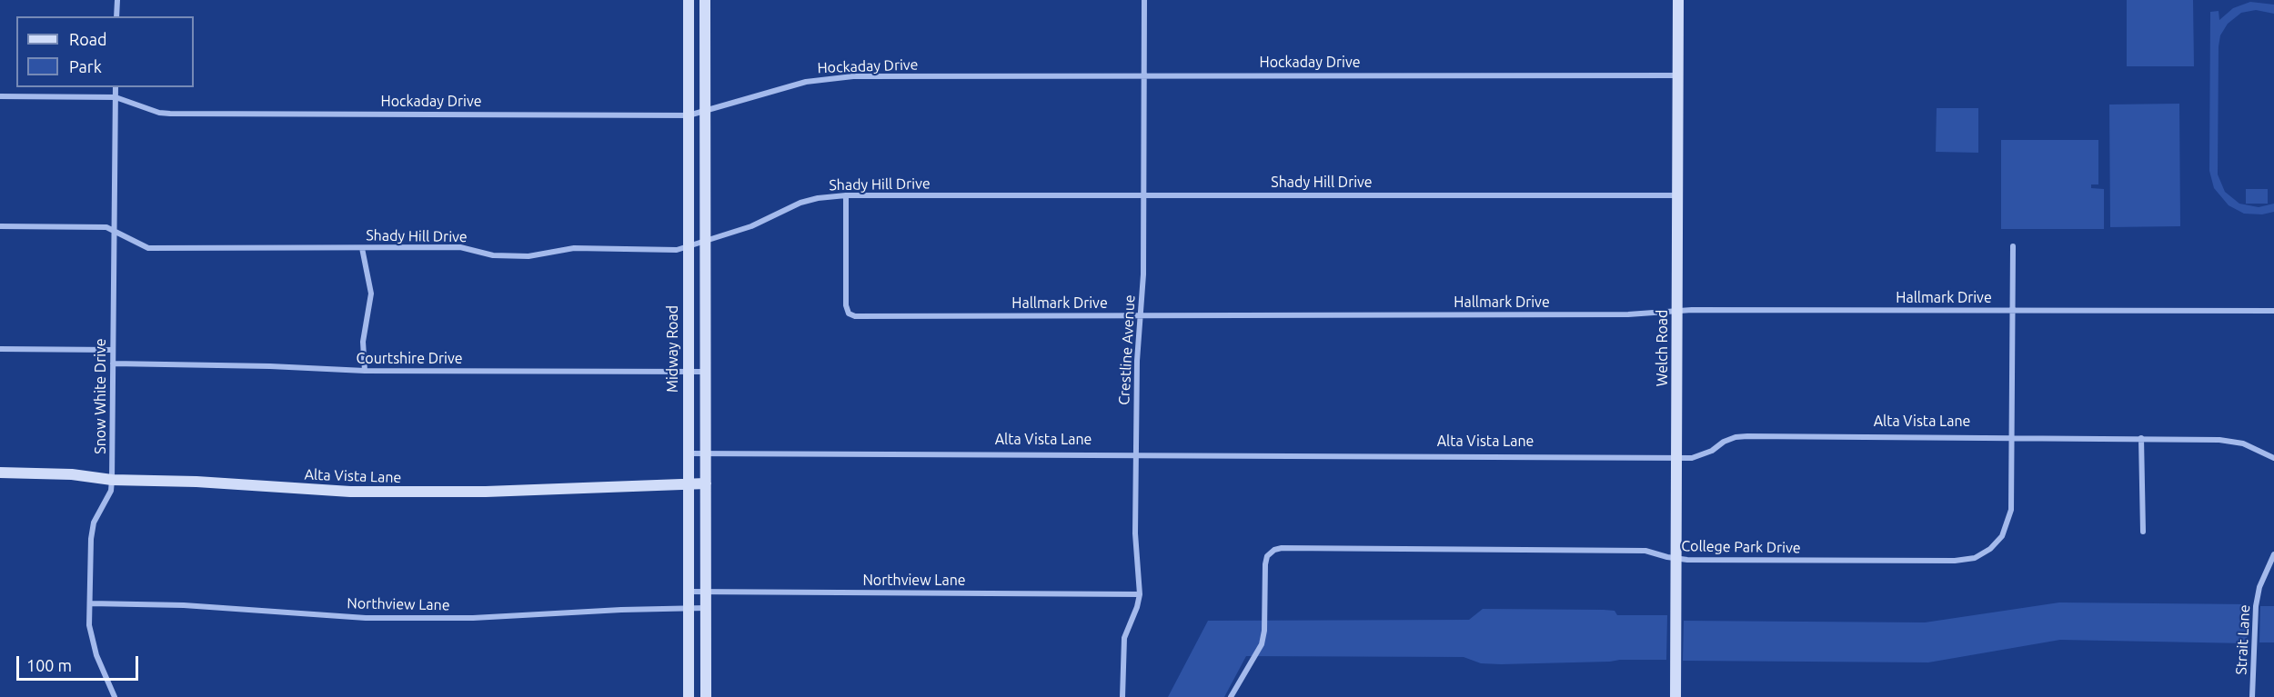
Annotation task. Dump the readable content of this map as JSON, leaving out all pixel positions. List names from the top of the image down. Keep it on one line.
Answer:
{"streets":{"street":["Hockaday Drive","Shady Hill Drive","Hallmark Drive","Welch Road","Midway Road","Crestline Avenue","Courtshire Drive","Snow White Drive","Alta Vista Lane","College Park Drive","Northview Lane","Strait Lane"]},"crossings":[["Hockaday Drive","Welch Road"],["Hockaday Drive","Midway Road"],["Hockaday Drive","Crestline Avenue"],["Hockaday Drive","Snow White Drive"],["Shady Hill Drive","Hallmark Drive"],["Shady Hill Drive","Welch Road"],["Shady Hill Drive","Midway Road"],["Shady Hill Drive","Crestline Avenue"],["Shady Hill Drive","Snow White Drive"],["Hallmark Drive","Welch Road"],["Hallmark Drive","Crestline Avenue"],["Hallmark Drive","College Park Drive"],["Welch Road","Alta Vista Lane"],["Welch Road","College Park Drive"],["Midway Road","Courtshire Drive"],["Midway Road","Alta Vista Lane"],["Midway Road","Northview Lane"],["Crestline Avenue","Alta Vista Lane"],["Crestline Avenue","Northview Lane"],["Courtshire Drive","Snow White Drive"],["Snow White Drive","Alta Vista Lane"],["Snow White Drive","Northview Lane"],["Alta Vista Lane","College Park Drive"]],"legend":["Road","Park"],"scale_bar":"100 m"}
